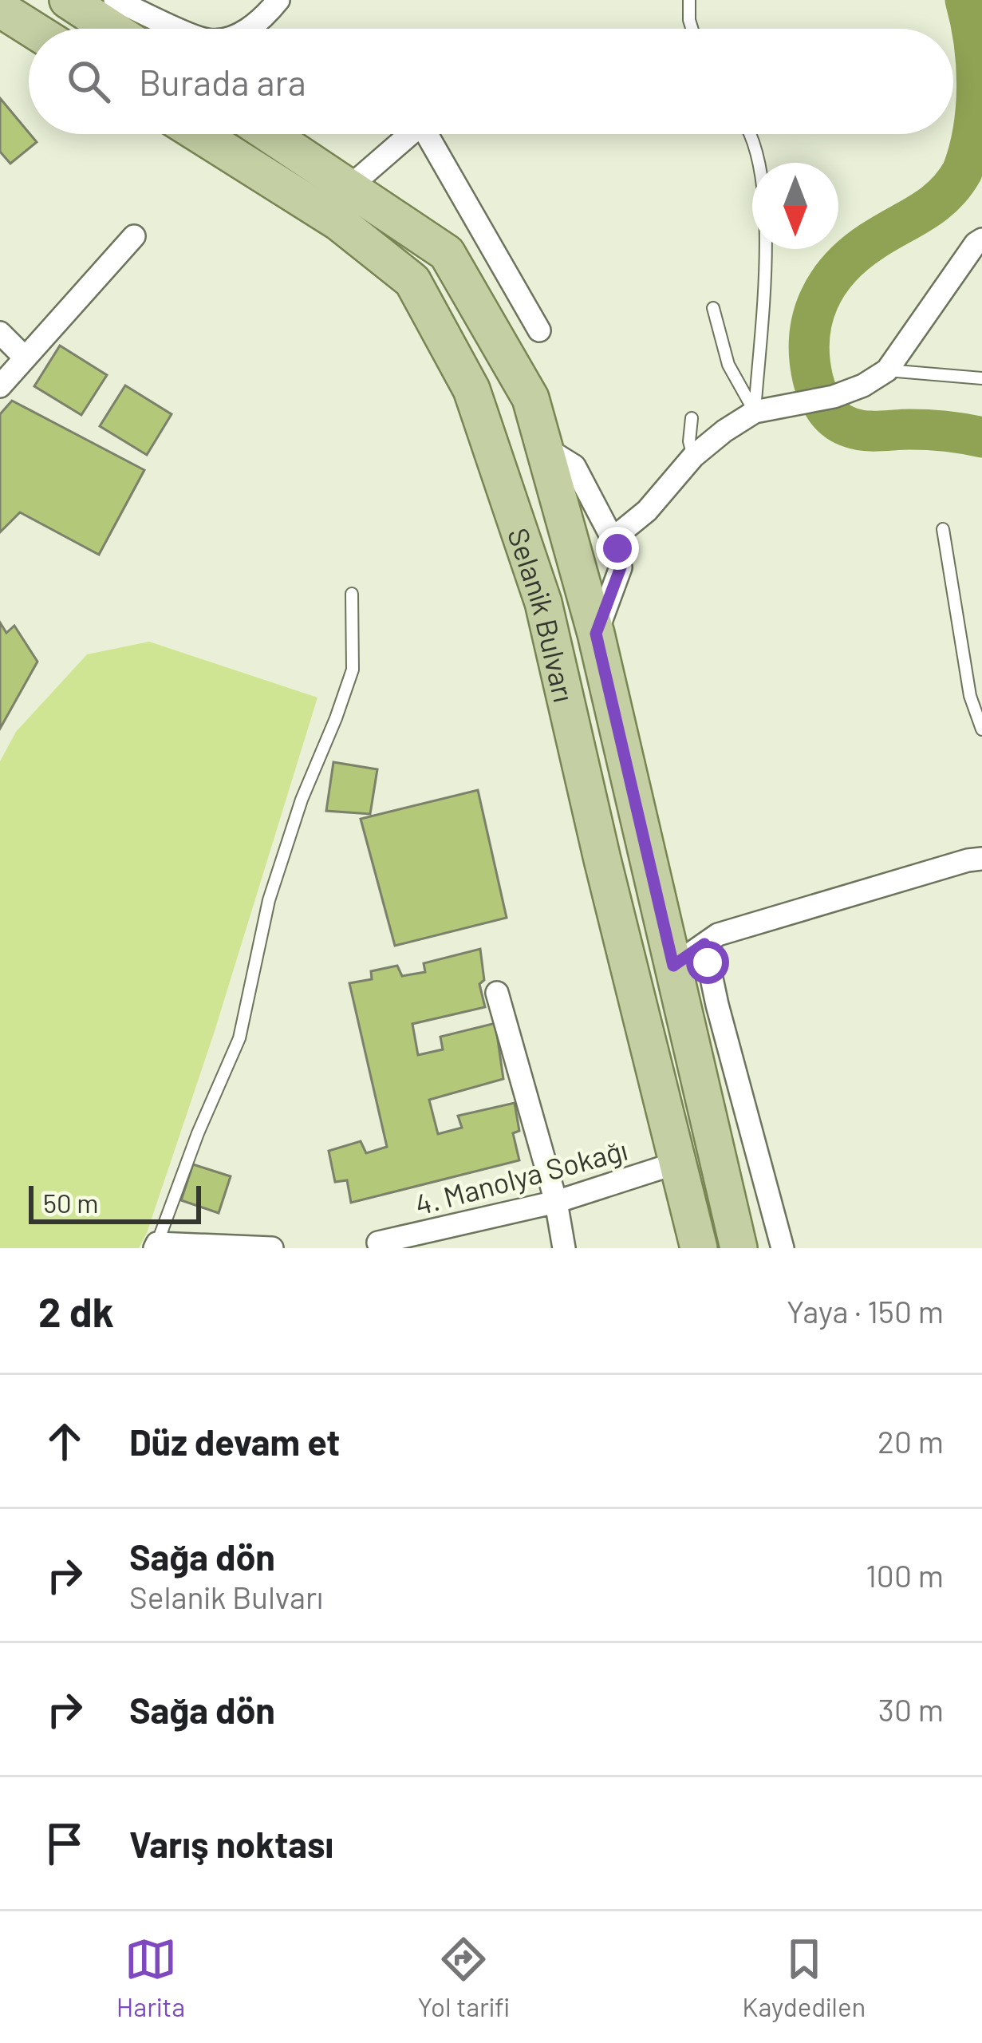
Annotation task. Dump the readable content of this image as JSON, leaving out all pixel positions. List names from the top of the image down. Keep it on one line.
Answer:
{"streets":{"main road":["Selanik Bulvarı"],"street":["4. Manolya Sokağı"]},"crossings":[["Selanik Bulvarı","4. Manolya Sokağı"]],"scale_bar":"50 m","north":"bottom","page":{"search":"Burada ara","scale":"50 m","heading":["2 dk","Yaya · 150 m"],"list":[["Düz devam et","20 m"],["Sağa dön","Selanik Bulvarı","100 m"],["Sağa dön","30 m"],"Varış noktası"],"nav":["Harita","Yol tarifi","Kaydedilen"]}}
